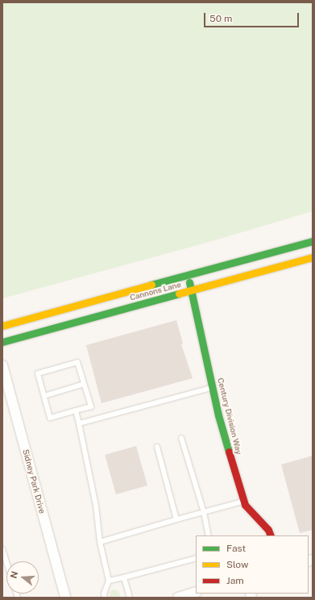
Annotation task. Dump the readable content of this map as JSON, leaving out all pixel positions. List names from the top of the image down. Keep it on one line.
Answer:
{"streets":{"main road":["Cannons Lane","Century Division Way"],"street":["Sidney Park Drive"]},"crossings":[["Cannons Lane","Century Division Way"]],"legend":["Fast","Slow","Jam"],"scale_bar":"50 m","north":"left"}
